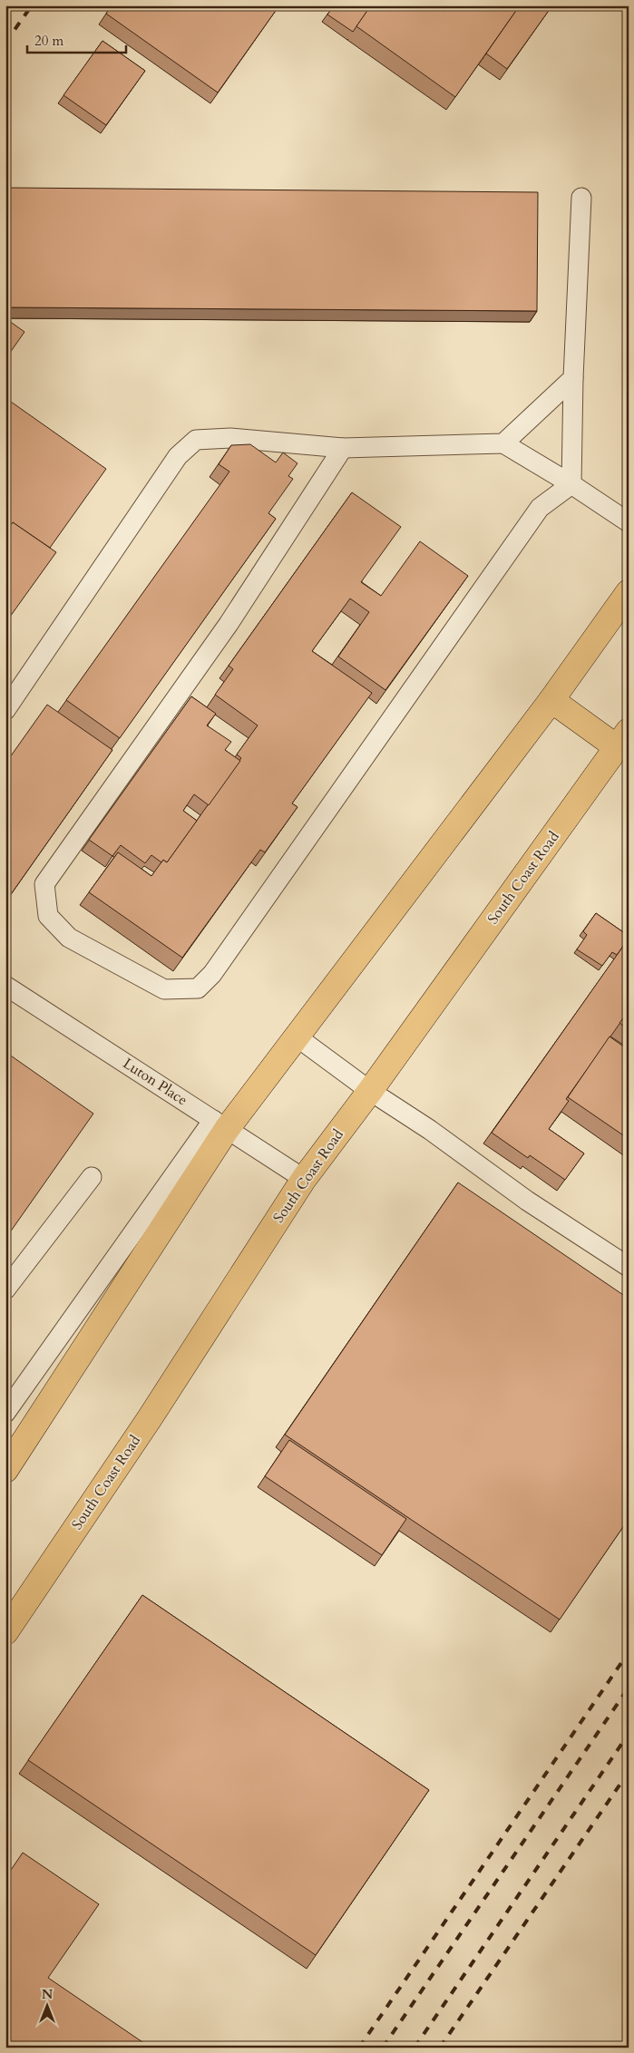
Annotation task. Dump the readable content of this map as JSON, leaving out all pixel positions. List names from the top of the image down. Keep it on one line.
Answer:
{"streets":{"highway":["South Coast Road"],"lane":["Luton Place"]},"crossings":[["South Coast Road","Luton Place"]],"scale_bar":"20 m","north":"top"}
